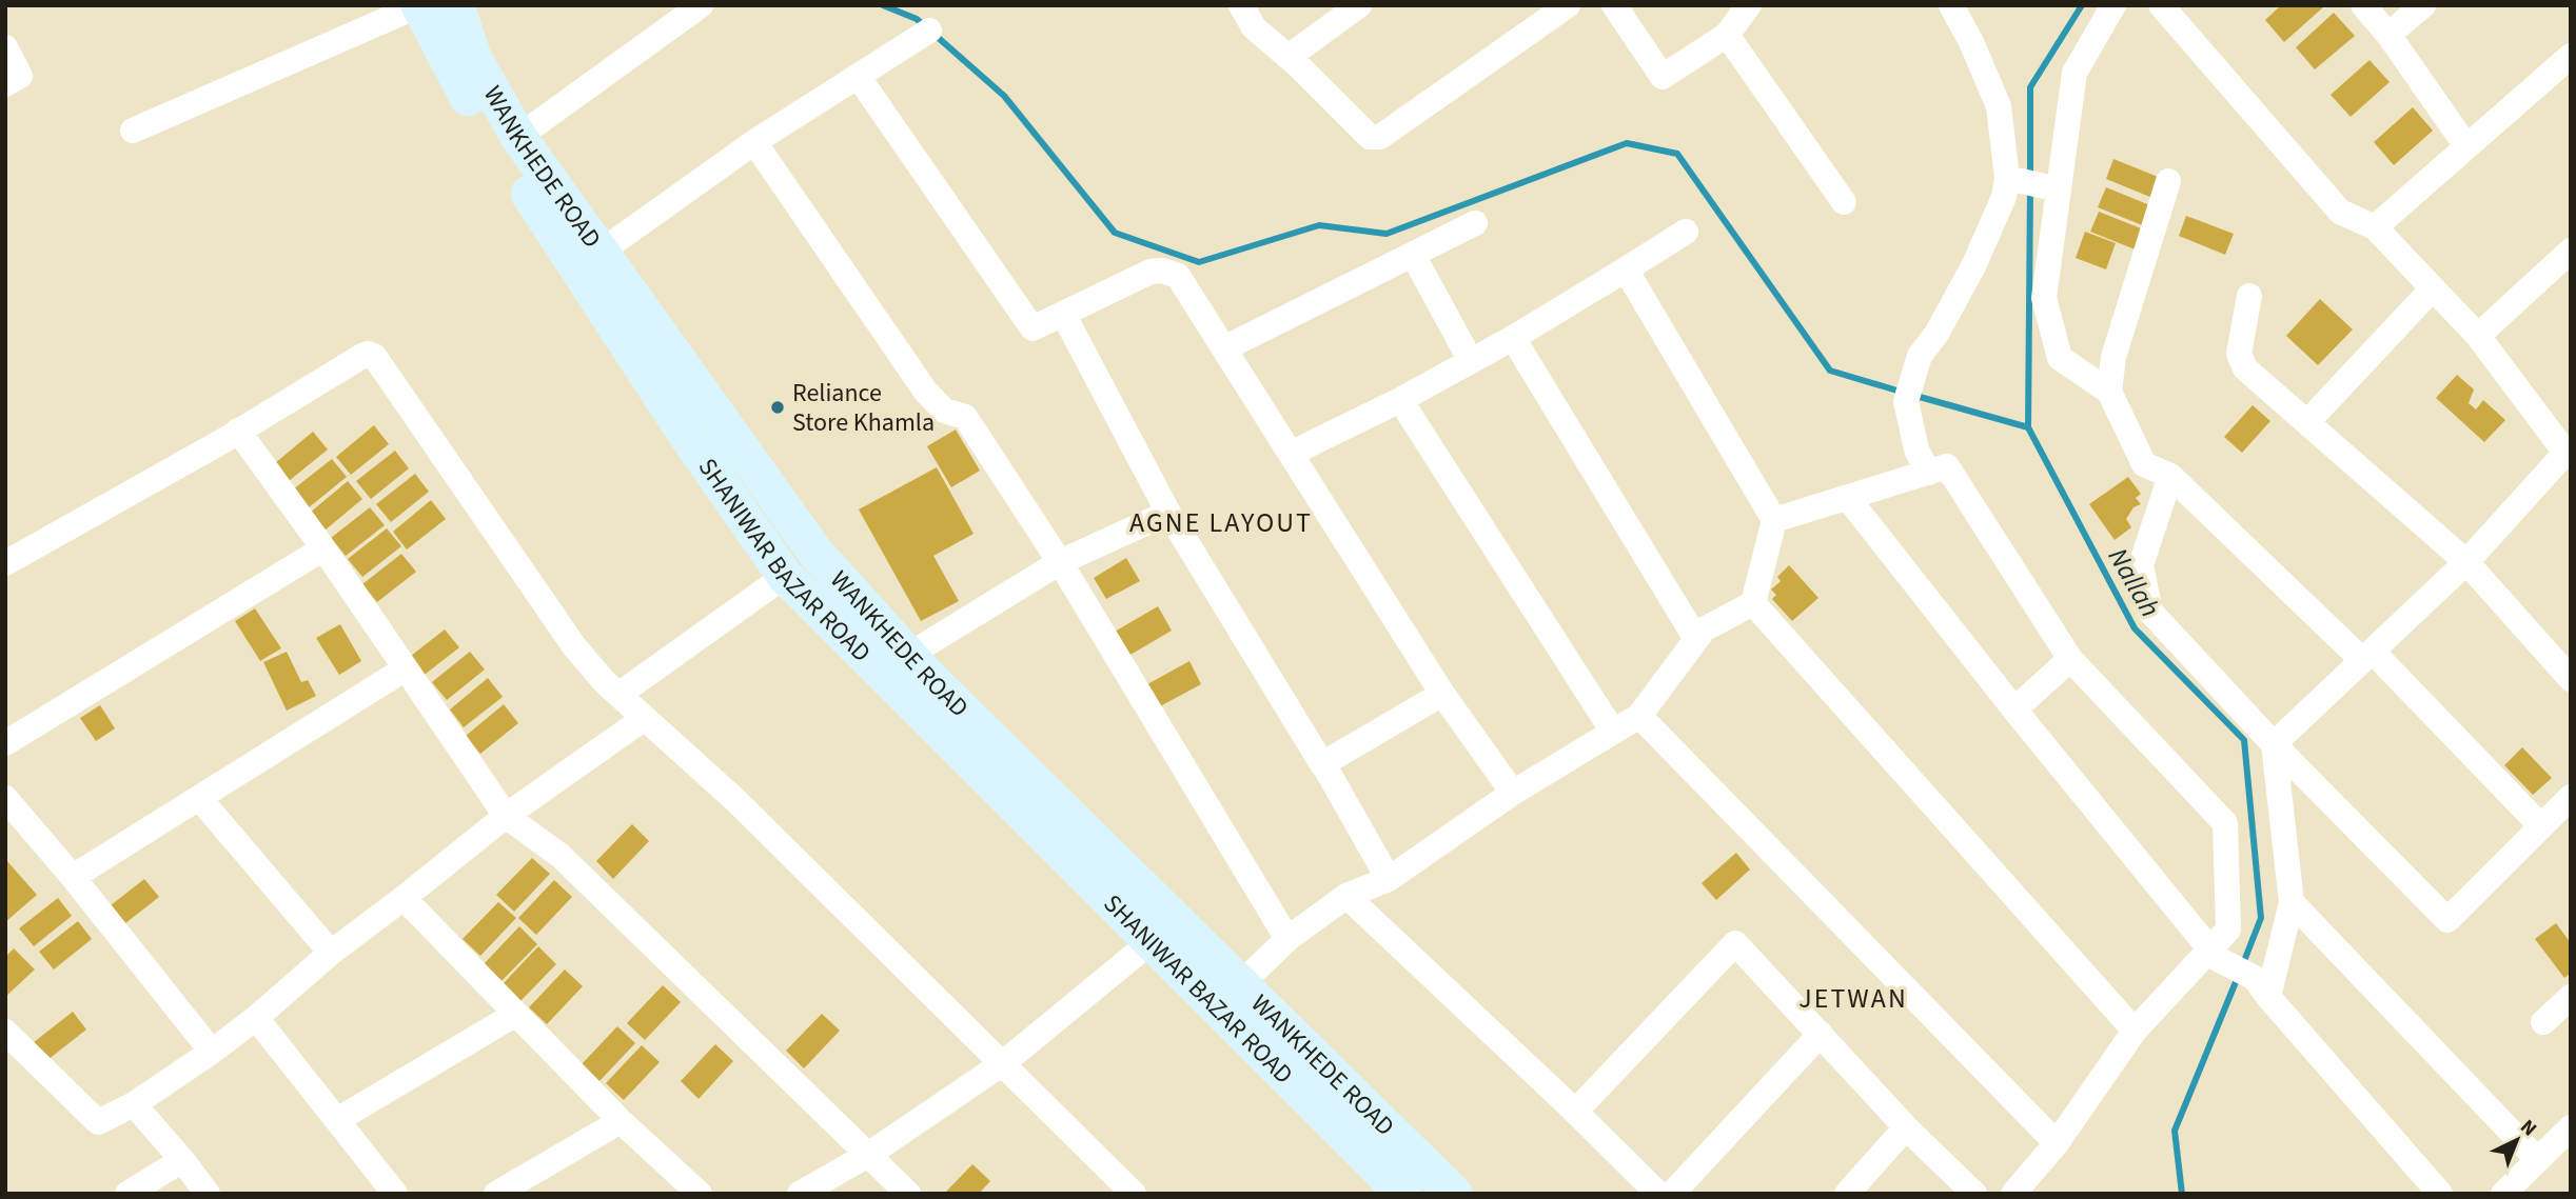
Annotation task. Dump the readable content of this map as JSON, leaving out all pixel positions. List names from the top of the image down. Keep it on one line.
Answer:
{"streets":{"main road":["WANKHEDE ROAD","SHANIWAR BAZAR ROAD"]},"crossings":[["WANKHEDE ROAD","SHANIWAR BAZAR ROAD"]],"districts":["AGNE LAYOUT","JETWAN"],"water":["Nallah"],"places":["Reliance Store Khamla"],"north":"top right"}
